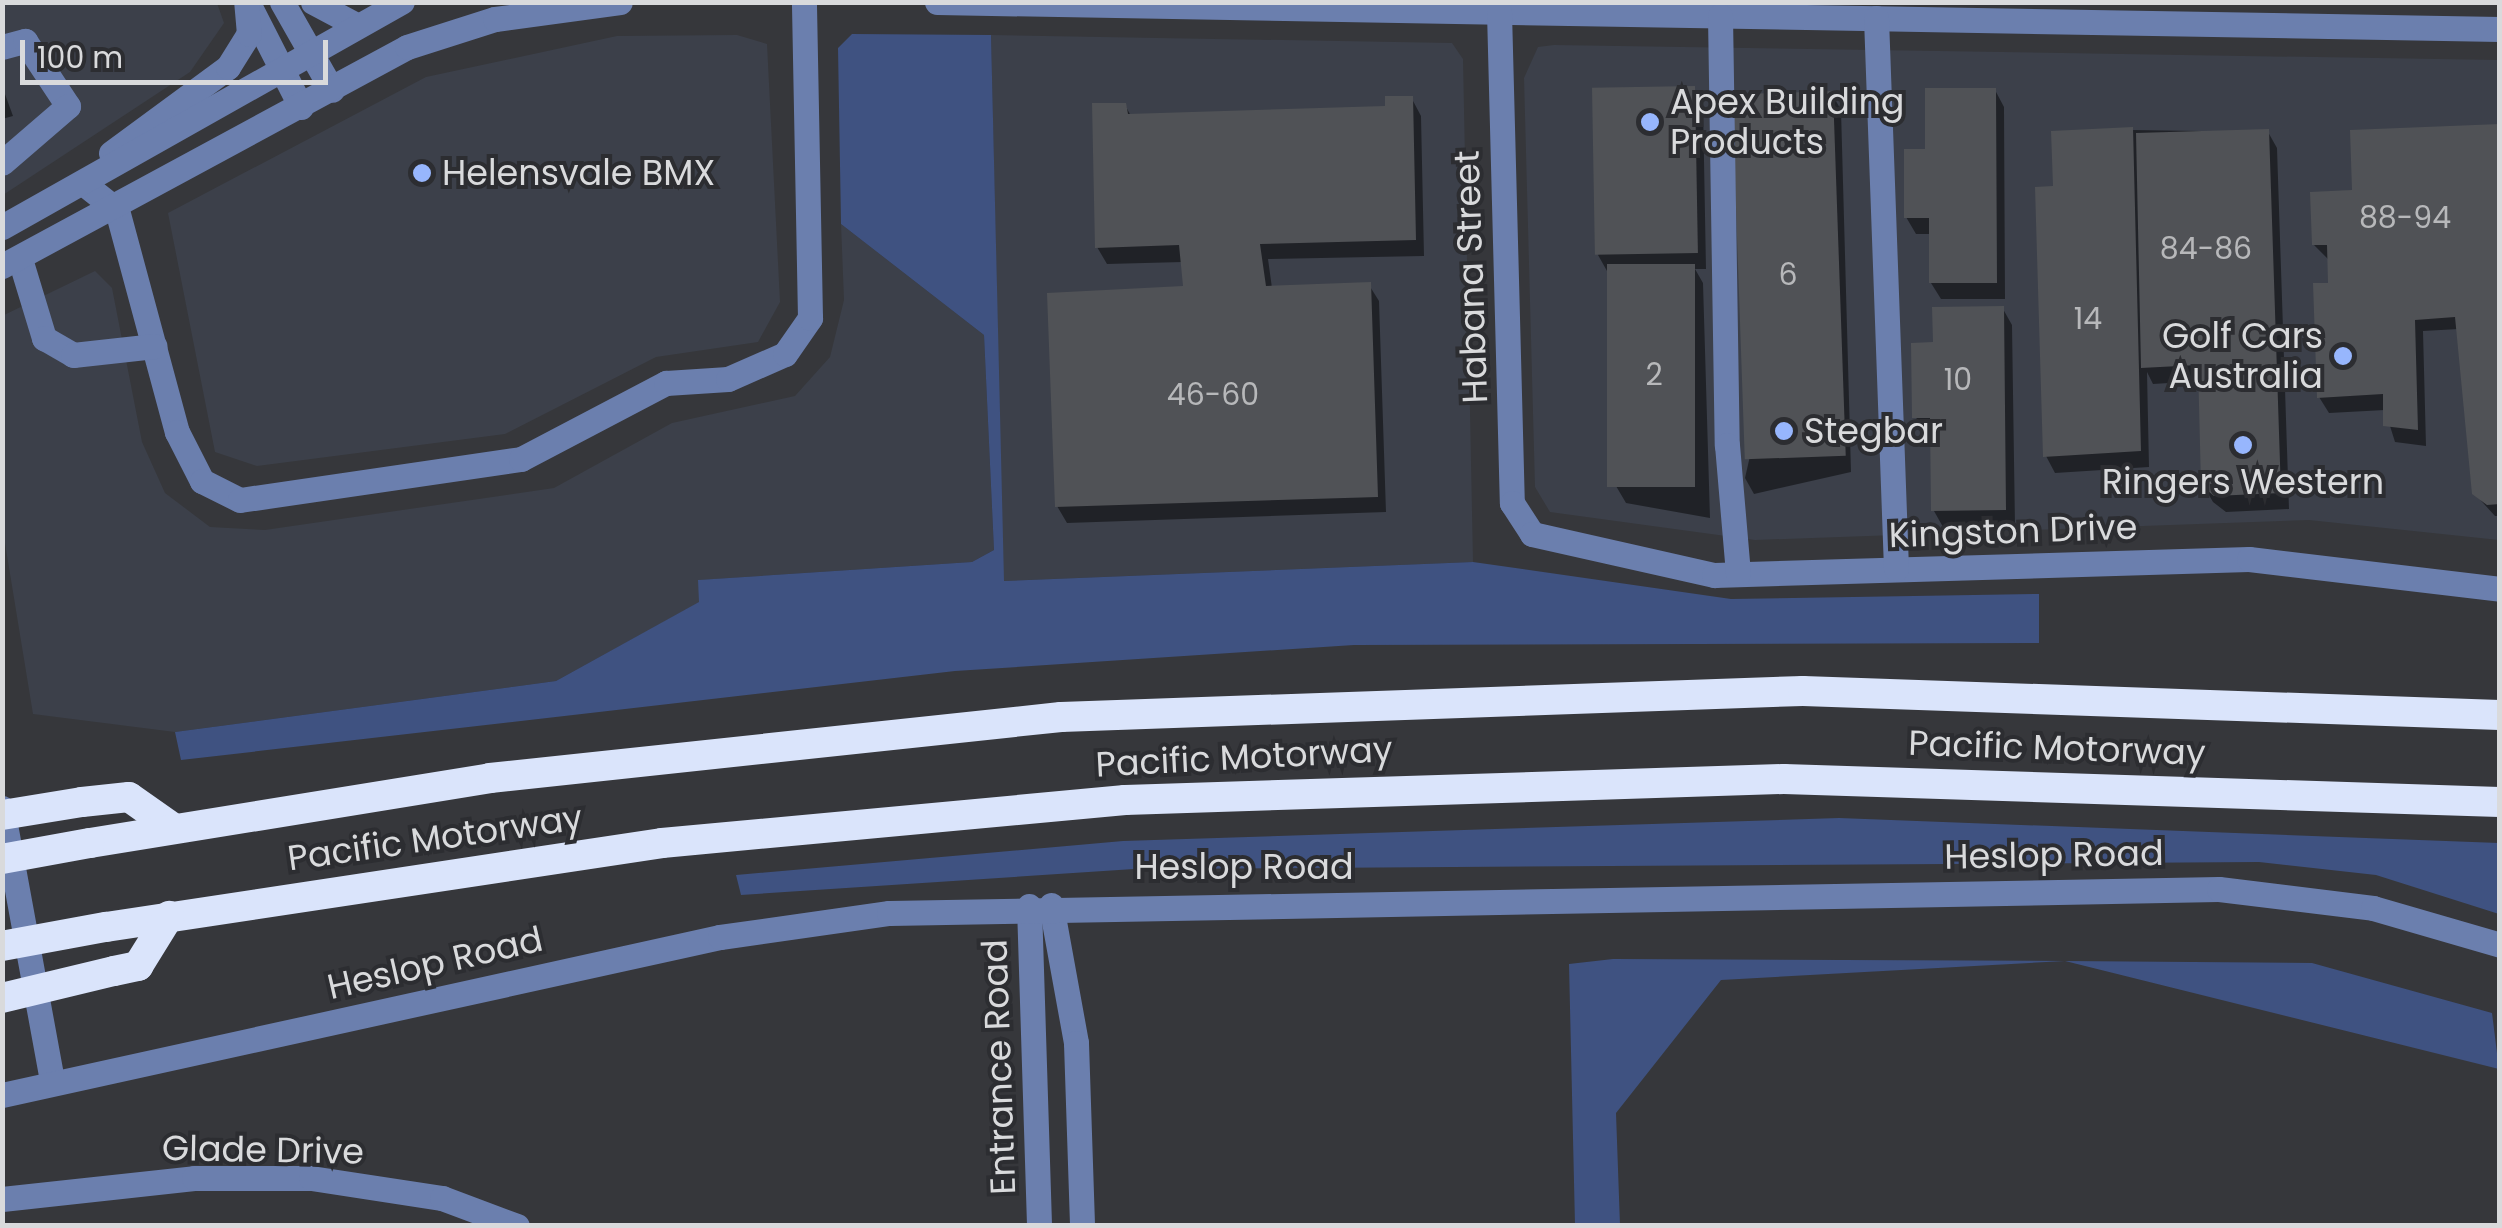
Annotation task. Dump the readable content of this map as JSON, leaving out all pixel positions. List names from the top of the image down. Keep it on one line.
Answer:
{"streets":{"highway":["Pacific Motorway"],"street":["Habana Street","Kingston Drive","Heslop Road","Entrance Road","Glade Drive"]},"crossings":[["Habana Street","Kingston Drive"],["Heslop Road","Entrance Road"]],"places":["Apex Building Products","Helensvale BMX","Golf Cars Australia","Stegbar","Ringers Western"],"house_numbers":["88-94","84-86","6","14","2","10","46-60"],"scale_bar":"100 m"}
